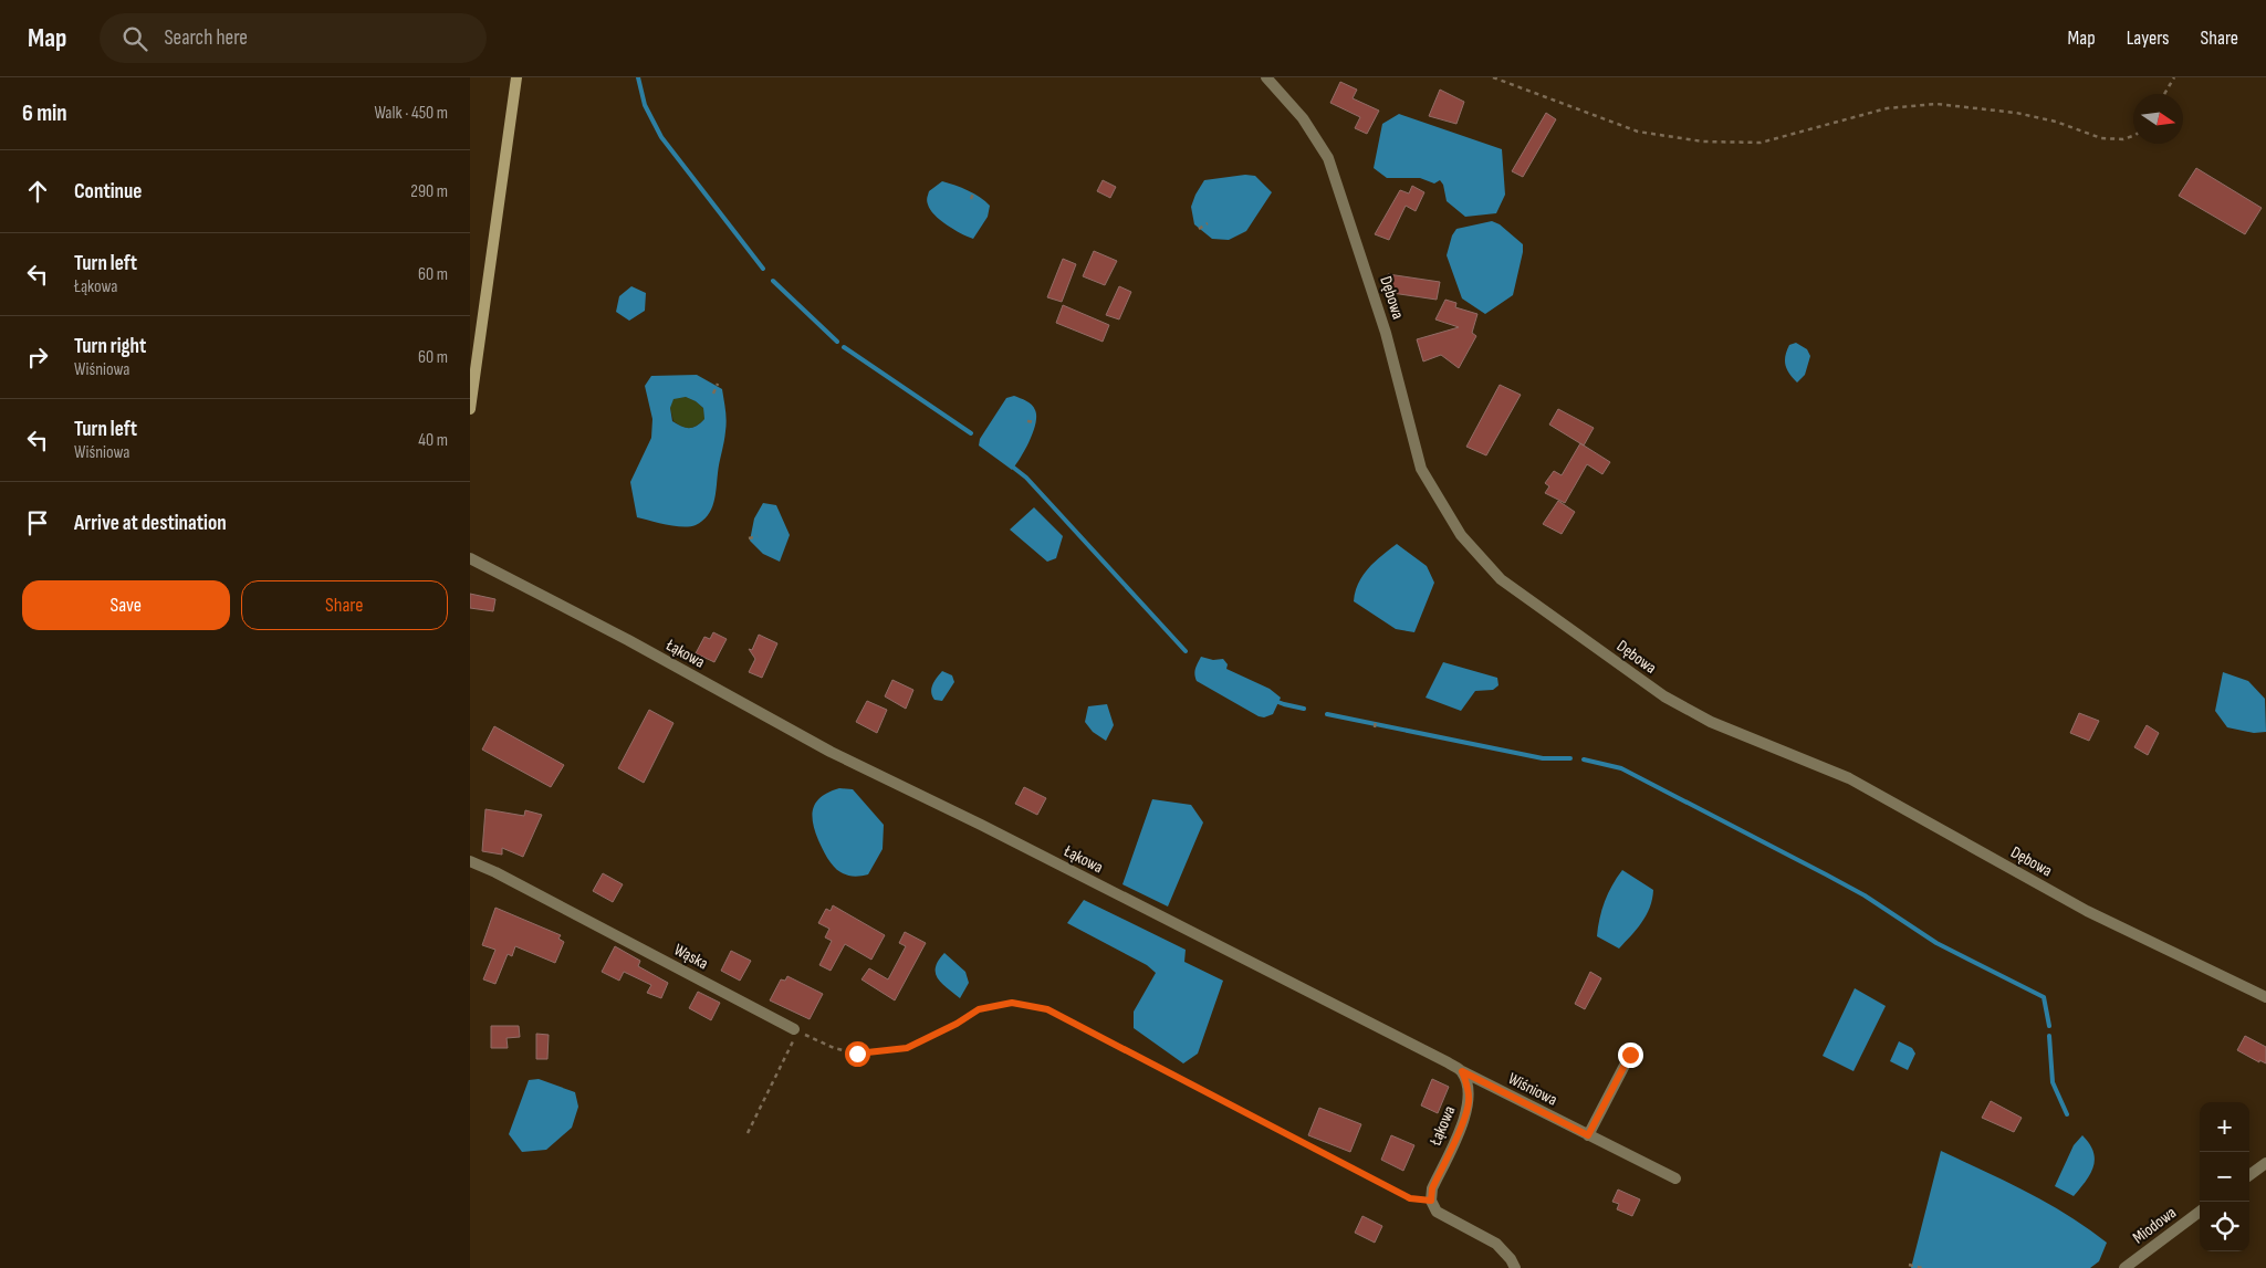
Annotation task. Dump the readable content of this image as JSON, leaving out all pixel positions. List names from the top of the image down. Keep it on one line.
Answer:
{"streets":{"street":["Dębowa","Łąkowa","Wąska","Wiśniowa","Miodowa"]},"crossings":[["Łąkowa","Wiśniowa"]],"north":"right","page":{"header":"Map","search":"Search here","nav":["Map","Layers","Share"],"heading":["6 min","Walk · 450 m"],"list":[["Continue","290 m"],["Turn left","Łąkowa","60 m"],["Turn right","Wiśniowa","60 m"],["Turn left","Wiśniowa","40 m"],"Arrive at destination"],"buttons":["Save","Share"],"map_buttons":["+","−"]}}
